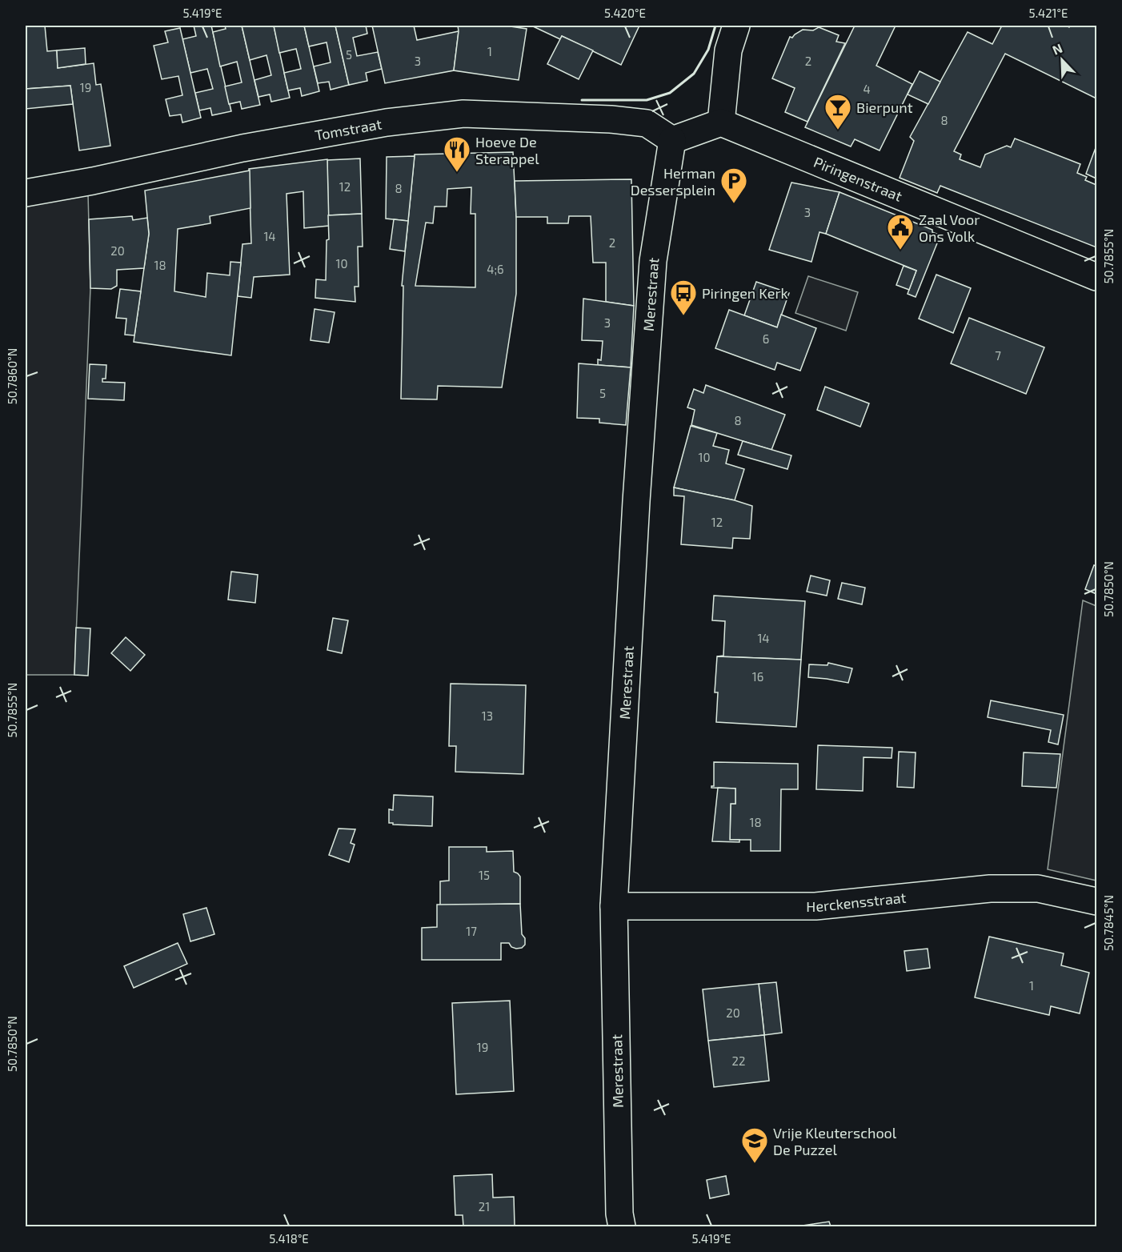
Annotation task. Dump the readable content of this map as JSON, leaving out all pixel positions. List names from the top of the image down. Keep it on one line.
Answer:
{"streets":{"street":["Tomstraat","Piringenstraat","Merestraat","Herckensstraat"]},"crossings":[["Tomstraat","Merestraat"],["Merestraat","Herckensstraat"]],"places":{"bar":["Bierpunt"],"restaurant":["Hoeve De Sterappel"],"parking":["Herman Dessersplein"],"public building":["Zaal Voor Ons Volk"],"bus stop":["Piringen Kerk"],"school or university":["Vrije Kleuterschool De Puzzel"]},"house_numbers":["1","5","3","2","19","4","8","12","8","3","14","2","20","10","18","4;6","3","6","7","5","8","10","12","14","16","13","18","15","17","1","20","19","22","21"],"north":"top left","coordinates":["5.419°E","5.420°E","5.421°E","50.7855°N","50.7860°N","50.7850°N","50.7845°N","5.418°E"]}
